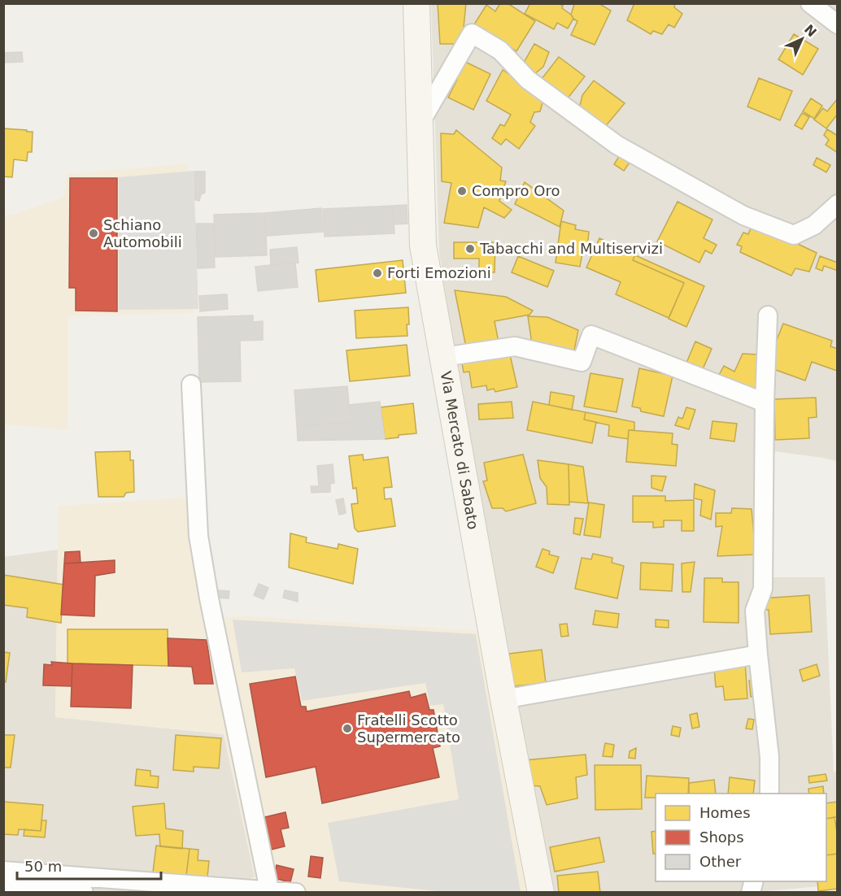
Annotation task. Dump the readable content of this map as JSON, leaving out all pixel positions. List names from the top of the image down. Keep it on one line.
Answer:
{"streets":{"street":["Via Mercato di Sabato"]},"places":["Compro Oro","Schiano Automobili","Tabacchi and Multiservizi","Forti Emozioni","Fratelli Scotto Supermercato"],"legend":["Homes","Shops","Other"],"scale_bar":"50 m","north":"top right"}
